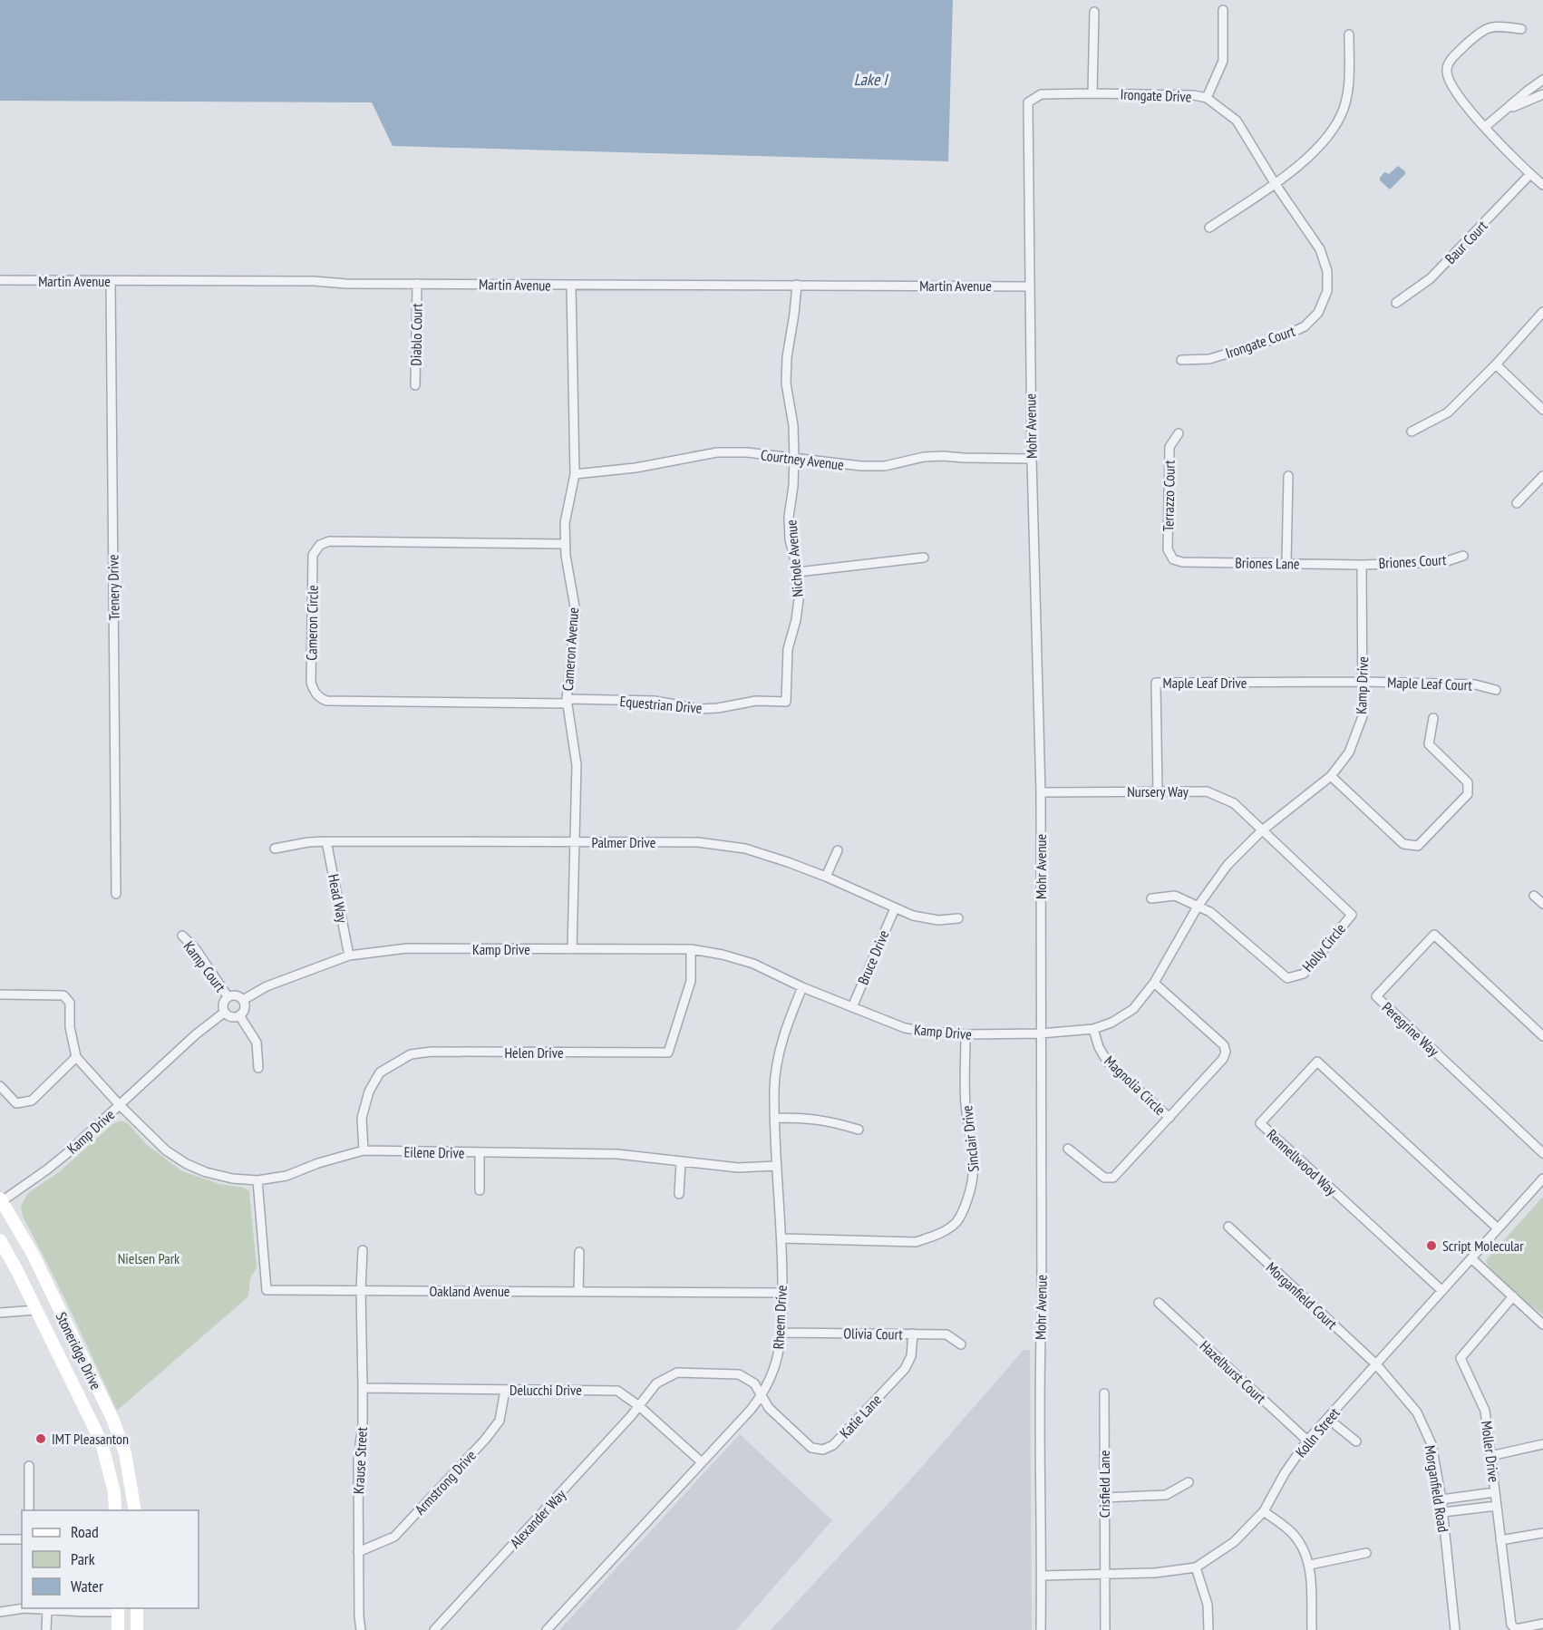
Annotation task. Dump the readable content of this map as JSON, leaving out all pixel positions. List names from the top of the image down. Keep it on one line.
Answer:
{"streets":{"main road":["Stoneridge Drive"],"street":["Irongate Drive","Baur Court","Martin Avenue","Diablo Court","Irongate Court","Mohr Avenue","Courtney Avenue","Terrazzo Court","Nichole Avenue","Briones Court","Briones Lane","Trenery Drive","Cameron Circle","Cameron Avenue","Maple Leaf Drive","Maple Leaf Court","Kamp Drive","Equestrian Drive","Nursery Way","Palmer Drive","Head Way","Holly Circle","Bruce Drive","Kamp Court","Peregrine Way","Helen Drive","Magnolia Circle","Sinclair Drive","Eilene Drive","Rennellwood Way","Oakland Avenue","Morganfield Court","Rheem Drive","Olivia Court","Hazelhurst Court","Delucchi Drive","Katie Lane","Kolln Street","Moller Drive","Krause Street","Armstrong Drive","Crisfield Lane","Morganfield Road","Alexander Way"]},"crossings":[["Irongate Drive","Irongate Court"],["Irongate Drive","Mohr Avenue"],["Martin Avenue","Diablo Court"],["Martin Avenue","Mohr Avenue"],["Martin Avenue","Nichole Avenue"],["Martin Avenue","Trenery Drive"],["Martin Avenue","Cameron Avenue"],["Mohr Avenue","Courtney Avenue"],["Mohr Avenue","Kamp Drive"],["Mohr Avenue","Nursery Way"],["Mohr Avenue","Kolln Street"],["Courtney Avenue","Nichole Avenue"],["Courtney Avenue","Cameron Avenue"],["Terrazzo Court","Briones Lane"],["Nichole Avenue","Equestrian Drive"],["Briones Court","Briones Lane"],["Briones Court","Kamp Drive"],["Briones Lane","Kamp Drive"],["Cameron Circle","Cameron Avenue"],["Cameron Circle","Equestrian Drive"],["Cameron Avenue","Kamp Drive"],["Cameron Avenue","Equestrian Drive"],["Cameron Avenue","Palmer Drive"],["Maple Leaf Drive","Maple Leaf Court"],["Maple Leaf Drive","Kamp Drive"],["Maple Leaf Drive","Nursery Way"],["Maple Leaf Court","Kamp Drive"],["Kamp Drive","Nursery Way"],["Kamp Drive","Head Way"],["Kamp Drive","Holly Circle"],["Kamp Drive","Bruce Drive"],["Kamp Drive","Kamp Court"],["Kamp Drive","Helen Drive"],["Kamp Drive","Magnolia Circle"],["Kamp Drive","Sinclair Drive"],["Kamp Drive","Eilene Drive"],["Kamp Drive","Rheem Drive"],["Kamp Drive","Stoneridge Drive"],["Nursery Way","Holly Circle"],["Palmer Drive","Head Way"],["Palmer Drive","Bruce Drive"],["Helen Drive","Eilene Drive"],["Sinclair Drive","Rheem Drive"],["Eilene Drive","Oakland Avenue"],["Eilene Drive","Rheem Drive"],["Rennellwood Way","Kolln Street"],["Oakland Avenue","Rheem Drive"],["Oakland Avenue","Krause Street"],["Morganfield Court","Kolln Street"],["Morganfield Court","Morganfield Road"],["Rheem Drive","Olivia Court"],["Rheem Drive","Delucchi Drive"],["Rheem Drive","Katie Lane"],["Rheem Drive","Alexander Way"],["Olivia Court","Katie Lane"],["Hazelhurst Court","Kolln Street"],["Delucchi Drive","Krause Street"],["Delucchi Drive","Armstrong Drive"],["Delucchi Drive","Alexander Way"],["Katie Lane","Alexander Way"],["Kolln Street","Crisfield Lane"],["Kolln Street","Morganfield Road"],["Krause Street","Armstrong Drive"]],"water":["Lake I"],"parks":["Nielsen Park"],"places":["Script Molecular","IMT Pleasanton"],"legend":["Road","Park","Water"]}
